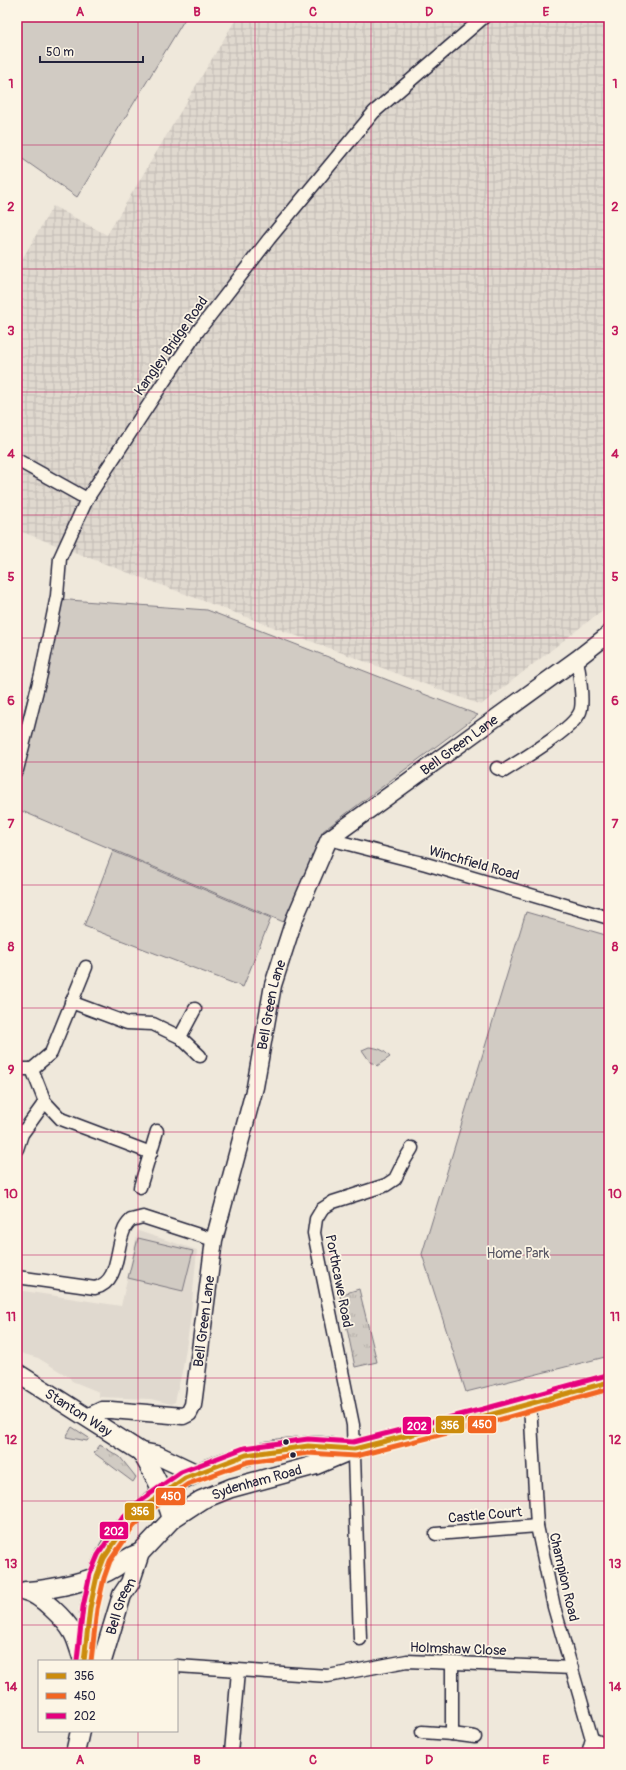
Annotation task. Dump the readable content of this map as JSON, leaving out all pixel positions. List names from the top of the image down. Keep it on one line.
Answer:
{"streets":{"main road":["Stanton Way","Sydenham Road","Bell Green"],"street":["Kangley Bridge Road","Bell Green Lane","Winchfield Road","Porthcawe Road","Castle Court","Champion Road","Holmshaw Close"]},"crossings":[["Bell Green Lane","Winchfield Road"],["Bell Green Lane","Stanton Way"],["Porthcawe Road","Sydenham Road"],["Stanton Way","Sydenham Road"],["Sydenham Road","Champion Road"],["Sydenham Road","Bell Green"],["Castle Court","Champion Road"],["Champion Road","Holmshaw Close"]],"parks":["Home Park"],"lines":["transit line 202","transit line 356","transit line 450"],"legend":["356","450","202"],"scale_bar":"50 m","grid":{"columns":["A","B","C","D","E"],"rows":["1","2","3","4","5","6","7","8","9","10","11","12","13","14"]}}
